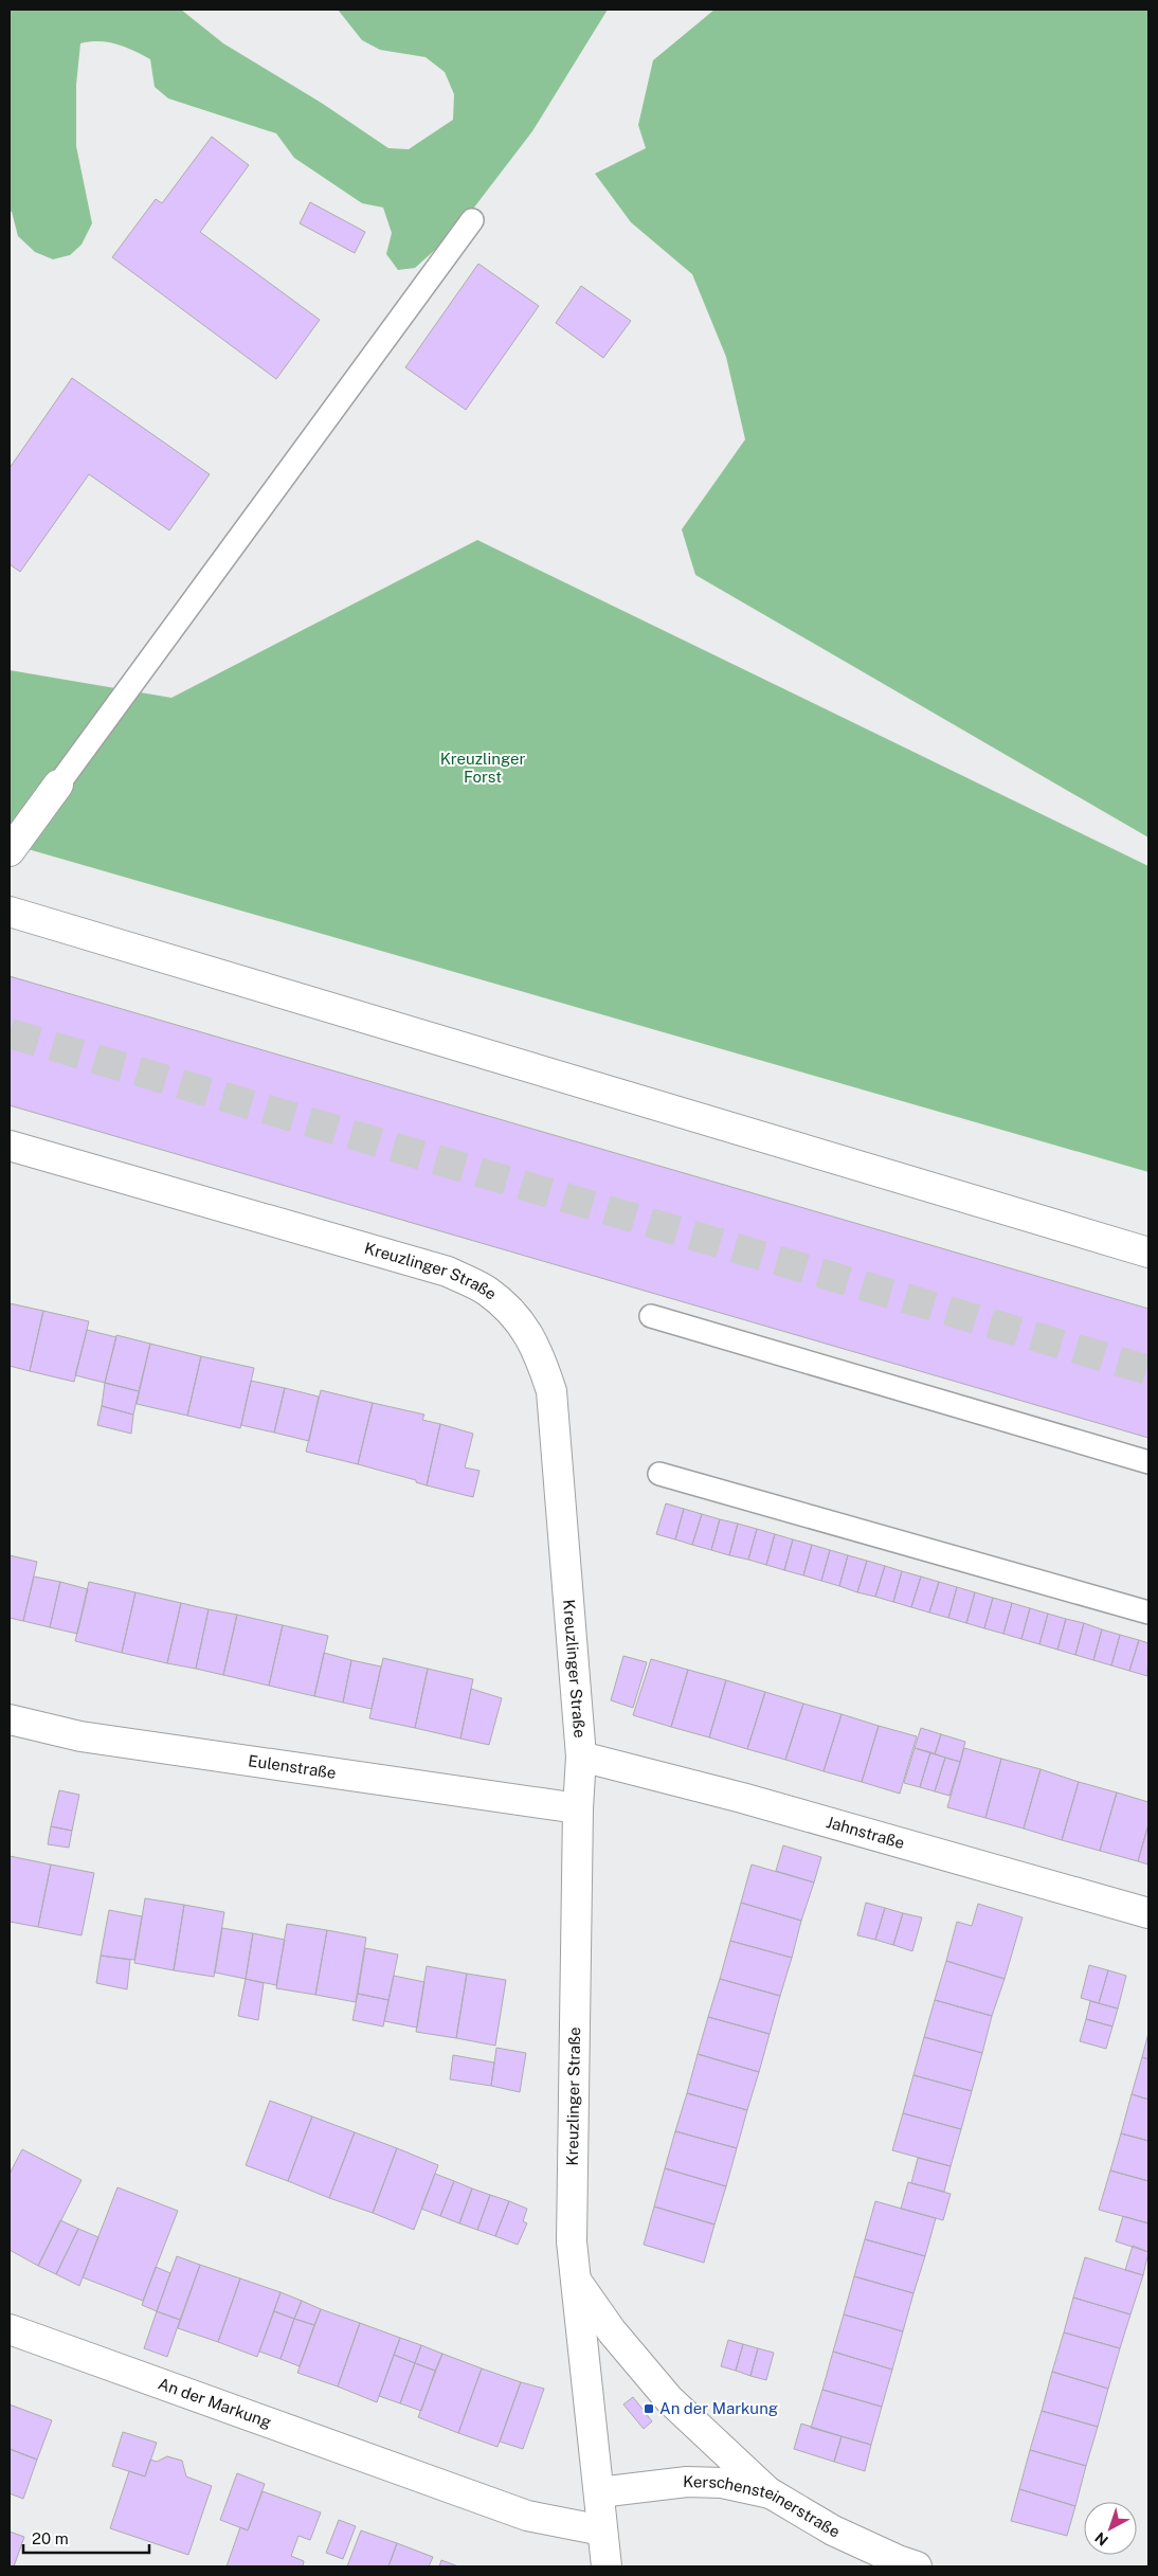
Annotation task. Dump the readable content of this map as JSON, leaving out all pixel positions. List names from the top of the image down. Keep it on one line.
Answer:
{"streets":{"main road":["Kreuzlinger Straße","Eulenstraße","Jahnstraße","An der Markung","Kerschensteinerstraße"]},"crossings":[["Kreuzlinger Straße","Eulenstraße"],["Kreuzlinger Straße","Jahnstraße"],["Kreuzlinger Straße","An der Markung"],["Kreuzlinger Straße","Kerschensteinerstraße"]],"parks":["Kreuzlinger Forst"],"places":{"transit":["An der Markung"]},"scale_bar":"20 m","north":"bottom left"}
